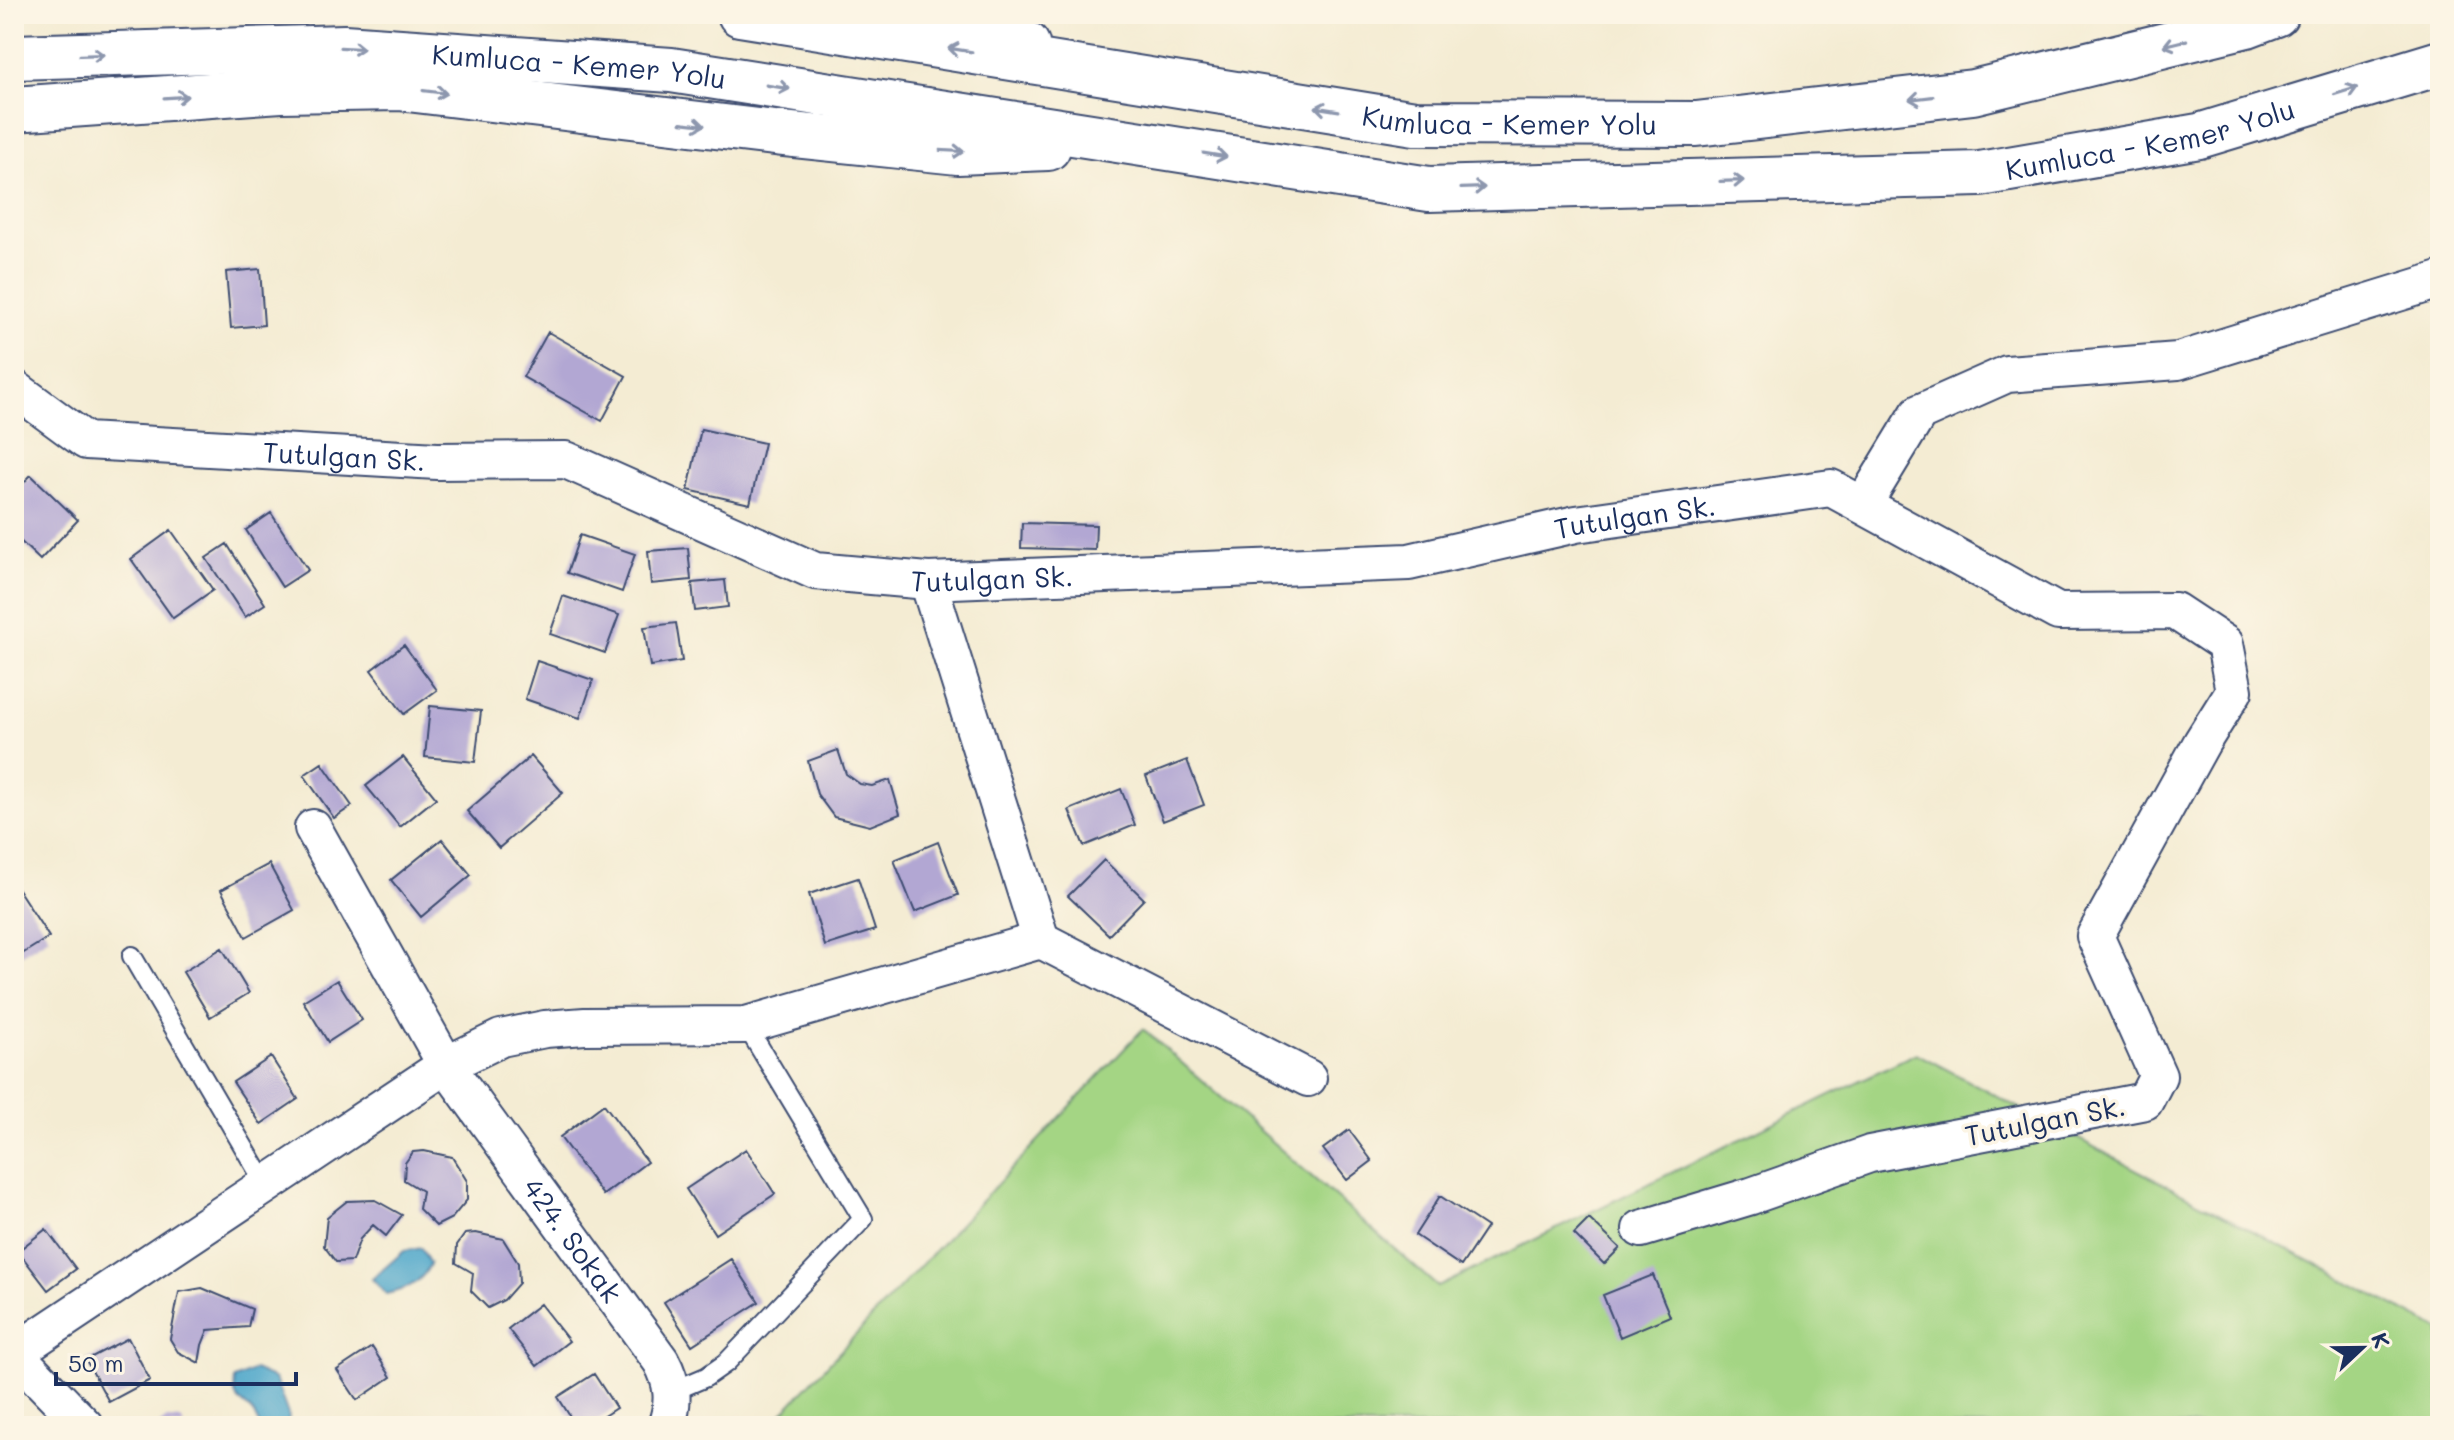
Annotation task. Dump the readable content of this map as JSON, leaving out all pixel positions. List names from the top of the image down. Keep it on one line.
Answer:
{"streets":{"highway":["Kumluca - Kemer Yolu"],"street":["Tutulgan Sk.","424. Sokak"]},"scale_bar":"50 m","north":"right"}
